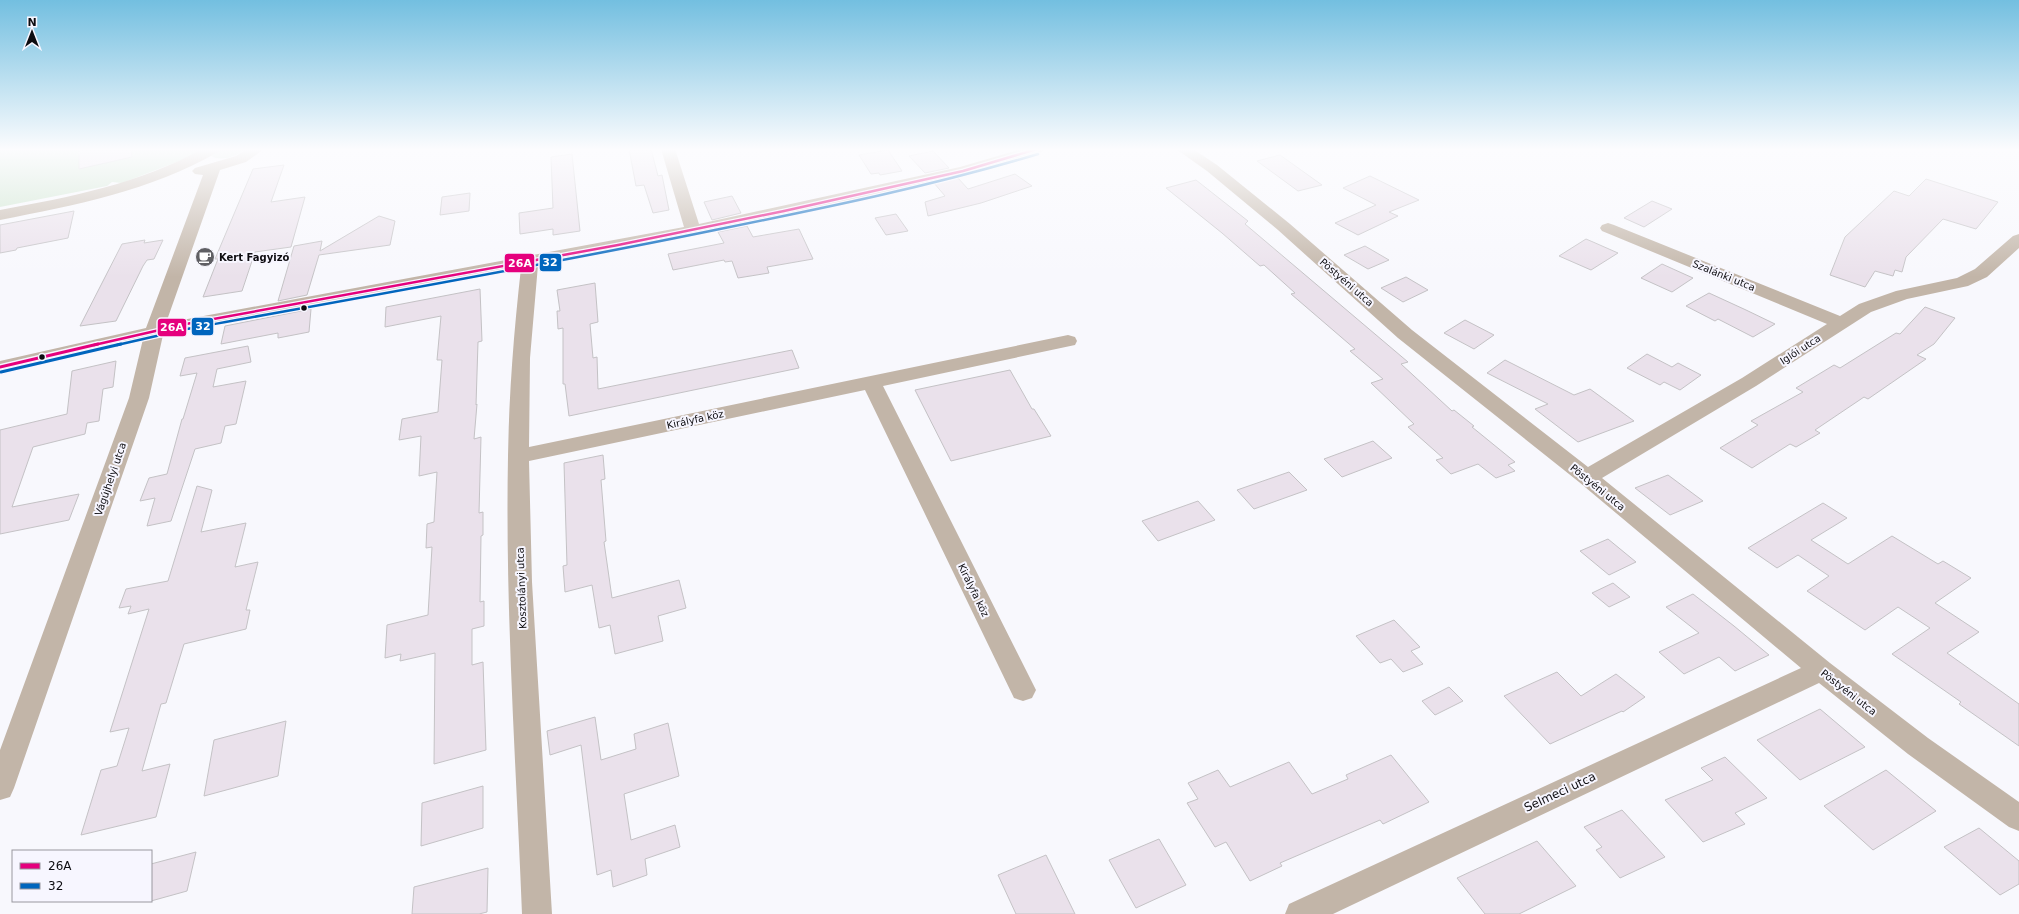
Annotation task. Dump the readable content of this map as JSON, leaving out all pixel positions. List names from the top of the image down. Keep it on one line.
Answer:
{"streets":{"street":["Szalánki utca","Pöstyéni utca","Iglói utca","Királyfa köz","Vágújhelyi utca","Kosztolányi utca","Selmeci utca"]},"crossings":[["Szalánki utca","Iglói utca"],["Pöstyéni utca","Iglói utca"],["Pöstyéni utca","Selmeci utca"],["Királyfa köz","Kosztolányi utca"]],"places":{"cafe":["Kert Fagyizó"]},"lines":["transit line 26A","transit line 32"],"legend":["26A","32"],"north":"top"}
